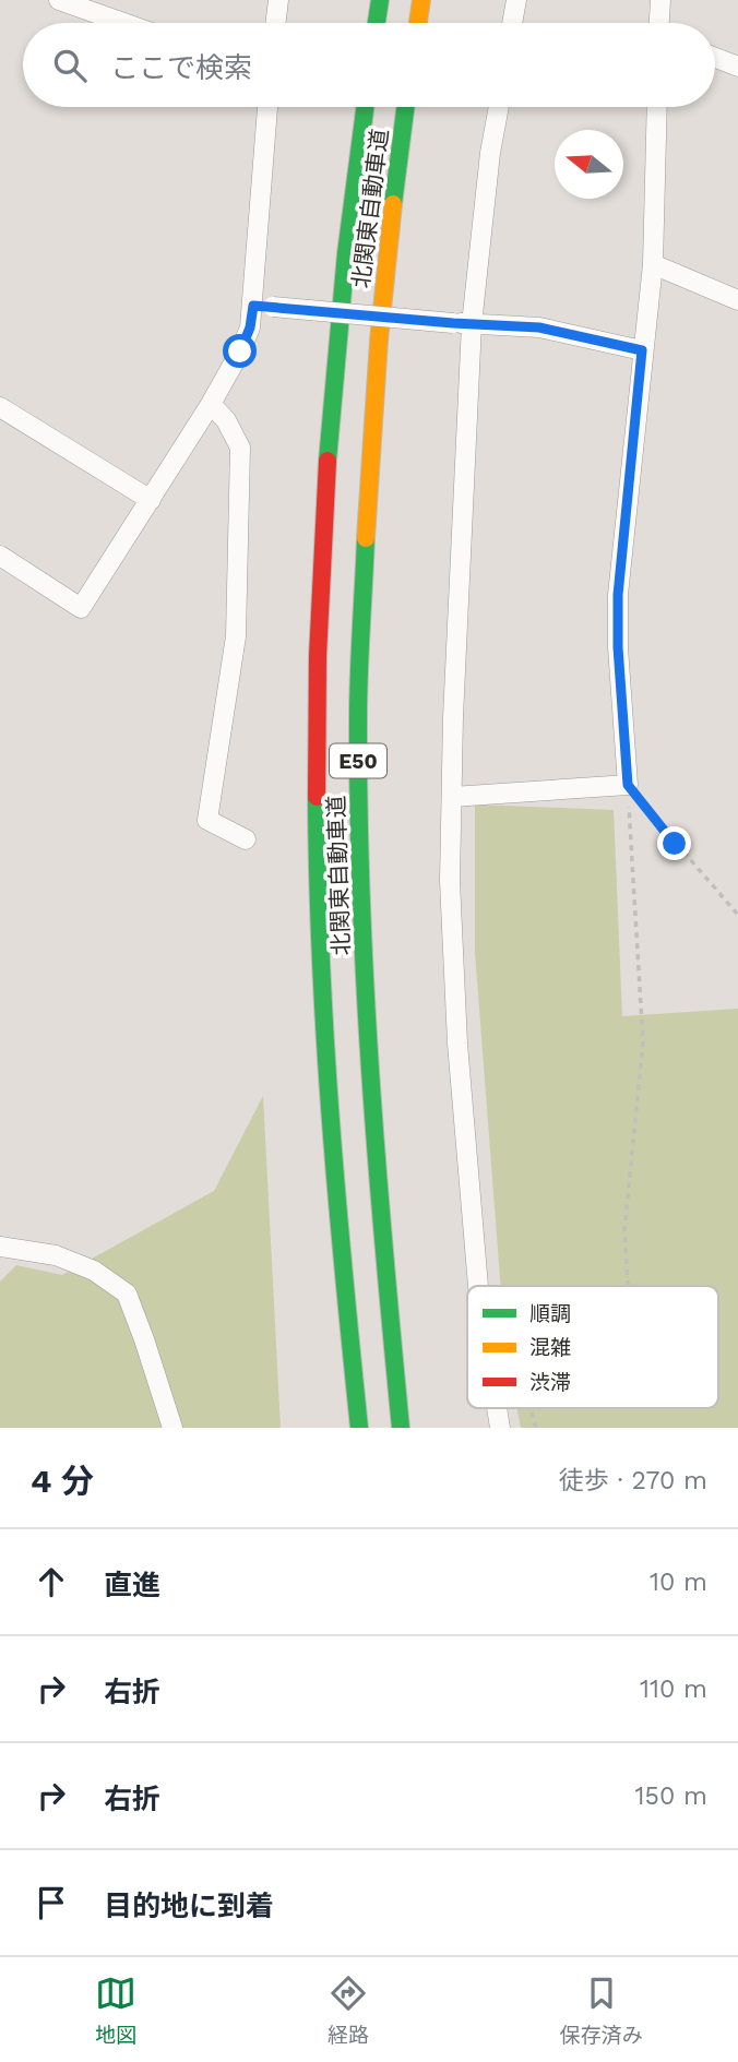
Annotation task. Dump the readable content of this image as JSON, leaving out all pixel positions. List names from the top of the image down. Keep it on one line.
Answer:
{"streets":{"highway":["北関東自動車道","E50"]},"legend":["順調","混雑","渋滞"],"north":"left","page":{"search":"ここで検索","heading":["4 分","徒歩 · 270 m"],"list":[["直進","10 m"],["右折","110 m"],["右折","150 m"],"目的地に到着"],"nav":["地図","経路","保存済み"]}}
